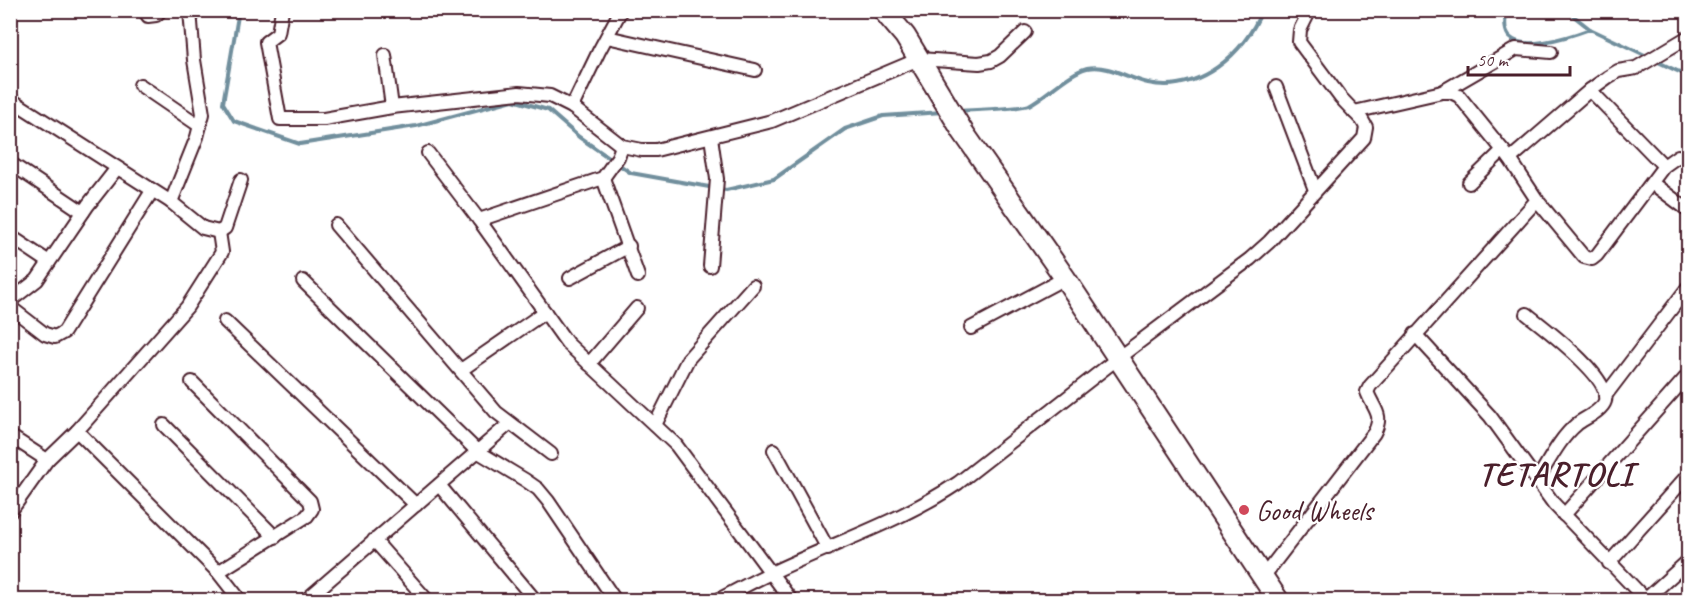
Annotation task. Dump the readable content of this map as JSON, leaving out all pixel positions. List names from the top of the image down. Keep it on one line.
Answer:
{"districts":["TETARTOLI"],"places":["Good Wheels"],"scale_bar":"50 m"}
